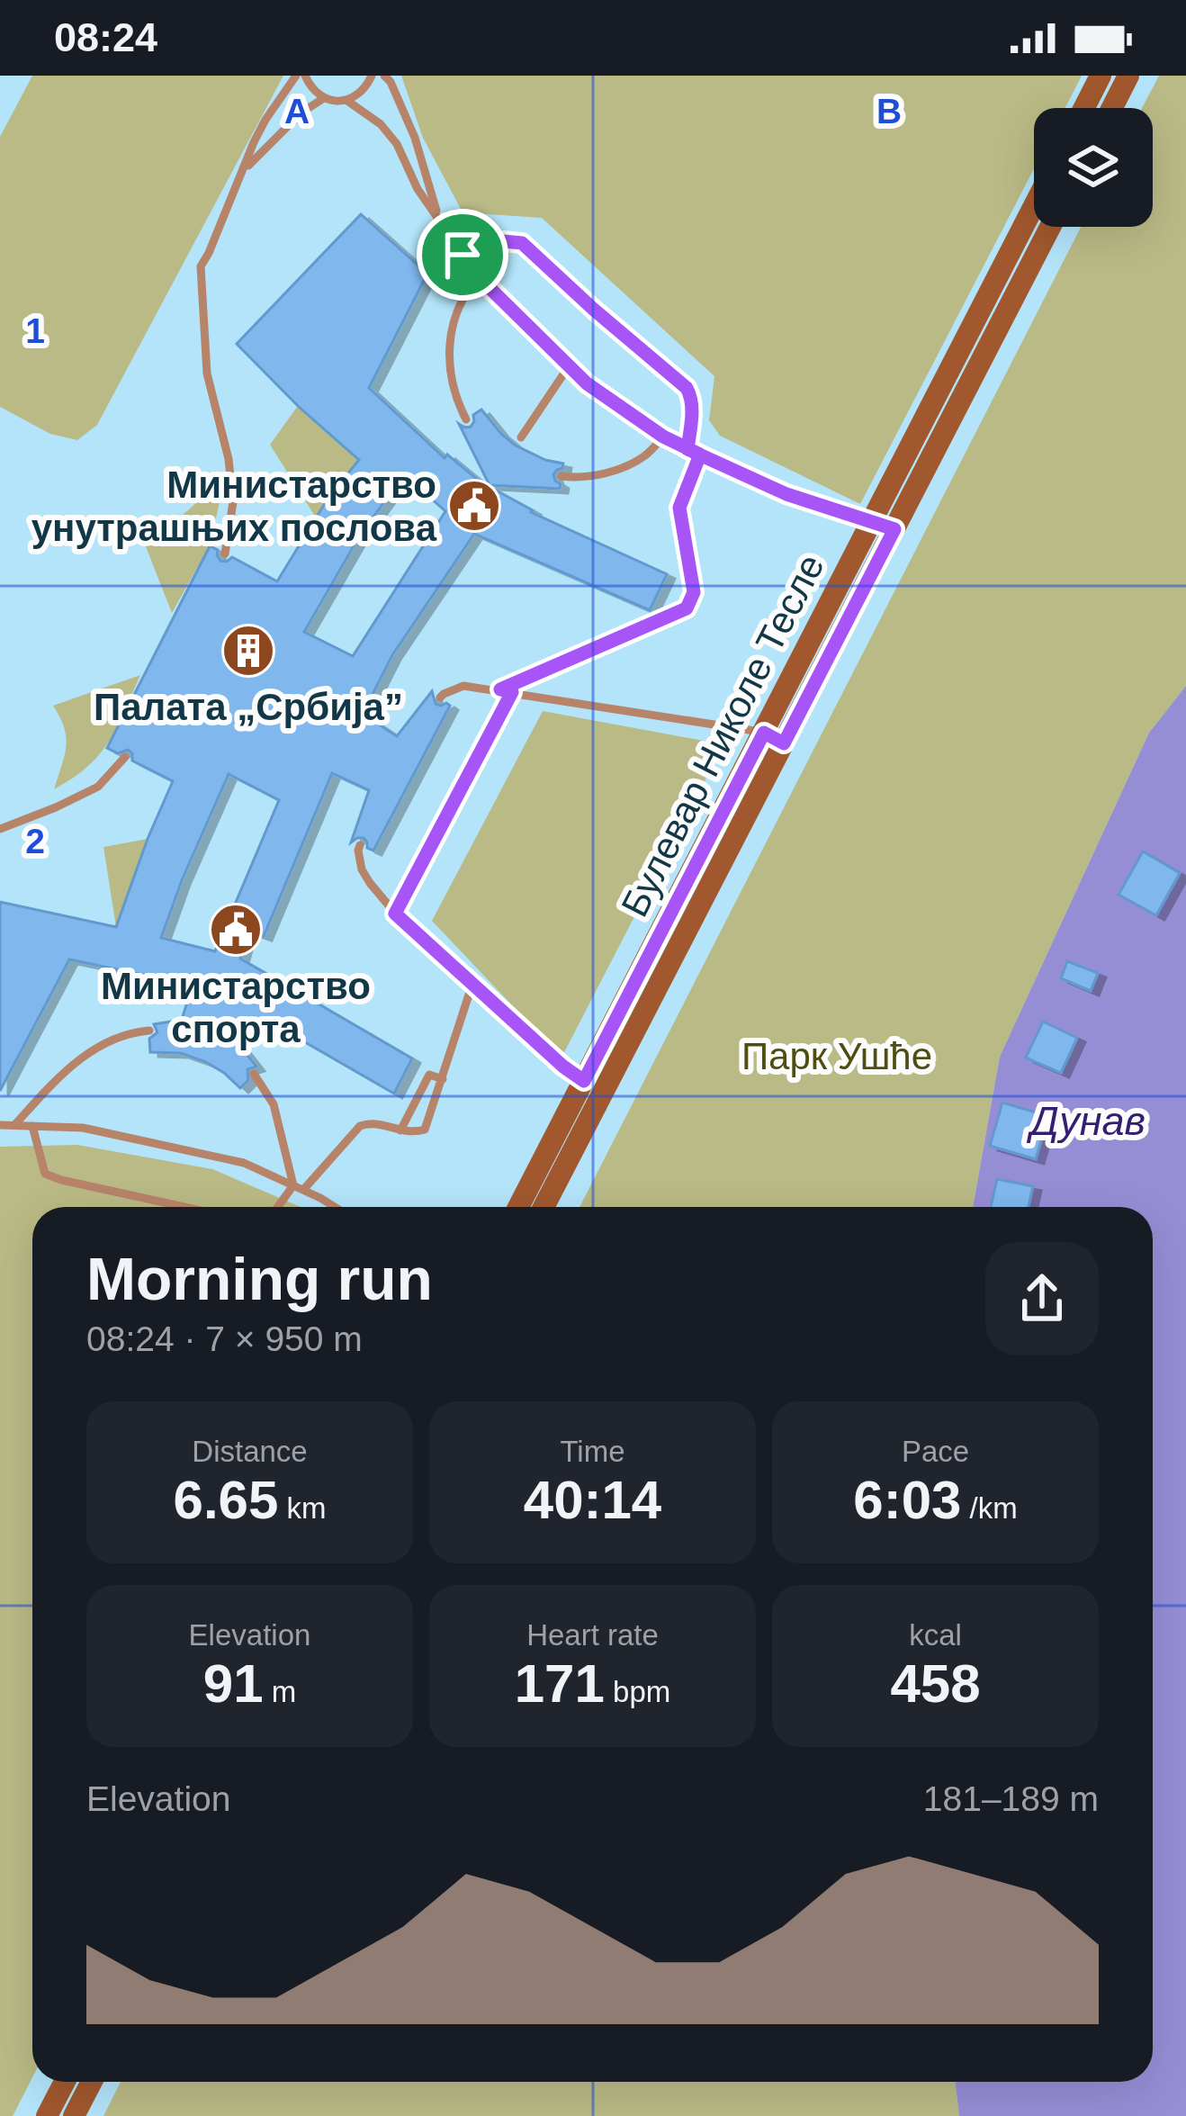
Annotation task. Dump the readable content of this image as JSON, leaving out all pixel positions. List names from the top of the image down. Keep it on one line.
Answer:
{"streets":{"main road":["Булевар Николе Тесле"]},"water":["Дунав"],"parks":["Парк Ушће"],"places":{"public building":["Министарство унутрашњих послова","Министарство спорта"],"building":["Палата „Србија”"]},"page":{"status":"08:24","heading":["Morning run","08:24 · 7 × 950 m"],"stats":[["Distance","6.65 km"],["Time","40:14"],["Pace","6:03 /km"],["Elevation","91 m"],["Heart rate","171 bpm"],["kcal","458"]],"chart":["Elevation","181–189 m"]},"grid":{"columns":["A","B"],"rows":["1","2"]}}
